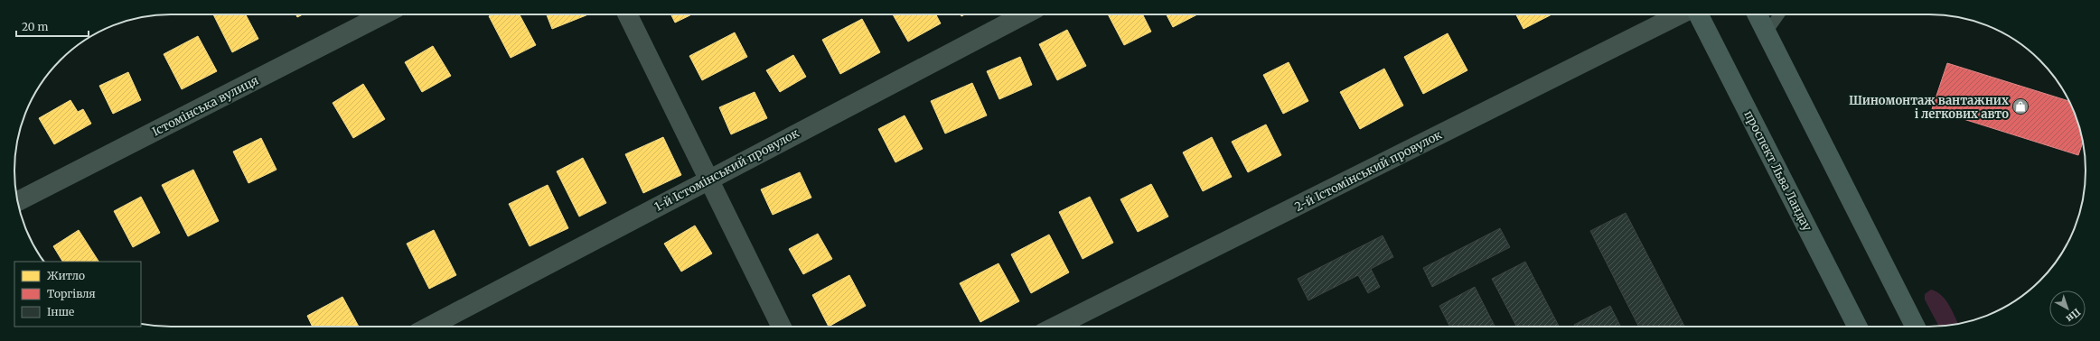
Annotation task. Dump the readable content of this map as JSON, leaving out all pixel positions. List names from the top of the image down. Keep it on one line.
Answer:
{"streets":{"main road":["проспект Льва Ландау"],"street":["Істомінська вулиця","1-й Істомінський провулок","2-й Істомінський провулок"]},"places":{"shop":["Шиномонтаж вантажних і легкових авто"]},"legend":["Житло","Торгівля","Інше"],"scale_bar":"20 m","north":"bottom right"}
